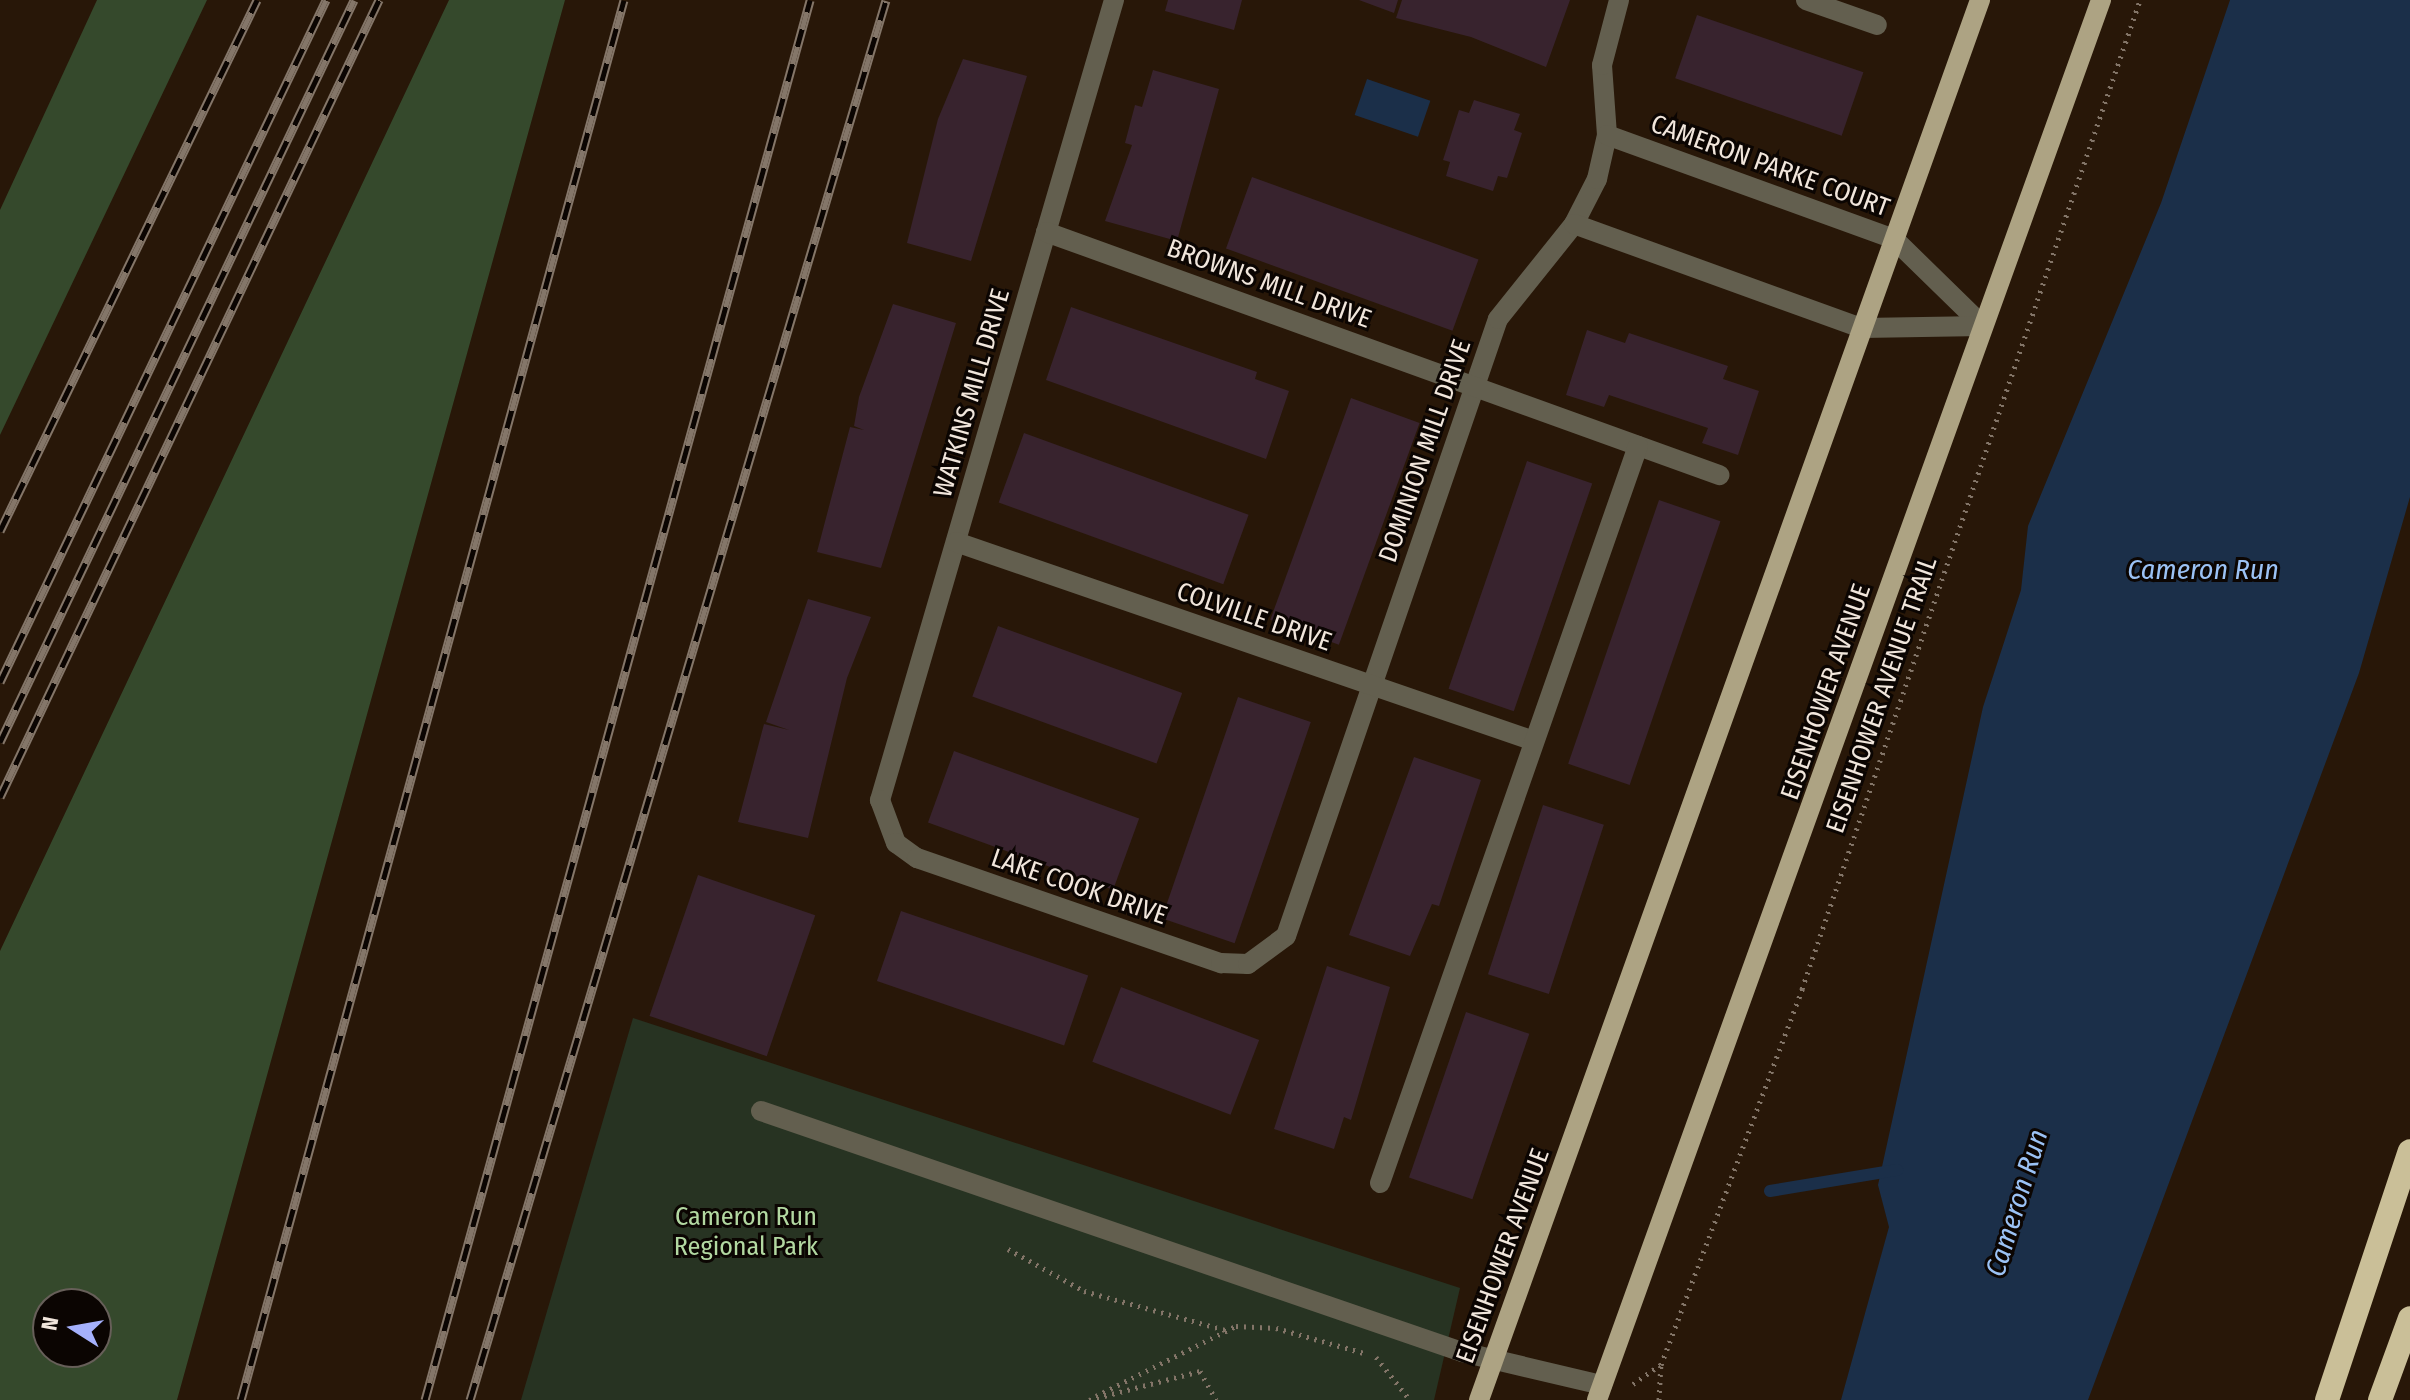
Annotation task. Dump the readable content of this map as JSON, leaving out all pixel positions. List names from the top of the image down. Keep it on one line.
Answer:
{"streets":{"main road":["EISENHOWER AVENUE"],"street":["CAMERON PARKE COURT","BROWNS MILL DRIVE","WATKINS MILL DRIVE","DOMINION MILL DRIVE","COLVILLE DRIVE","LAKE COOK DRIVE"],"path":["EISENHOWER AVENUE TRAIL"]},"crossings":[["CAMERON PARKE COURT","DOMINION MILL DRIVE"],["CAMERON PARKE COURT","EISENHOWER AVENUE"],["BROWNS MILL DRIVE","WATKINS MILL DRIVE"],["BROWNS MILL DRIVE","DOMINION MILL DRIVE"],["WATKINS MILL DRIVE","COLVILLE DRIVE"],["WATKINS MILL DRIVE","LAKE COOK DRIVE"],["DOMINION MILL DRIVE","COLVILLE DRIVE"],["DOMINION MILL DRIVE","LAKE COOK DRIVE"]],"water":["Cameron Run"],"parks":["Cameron Run Regional Park"],"north":"left"}
